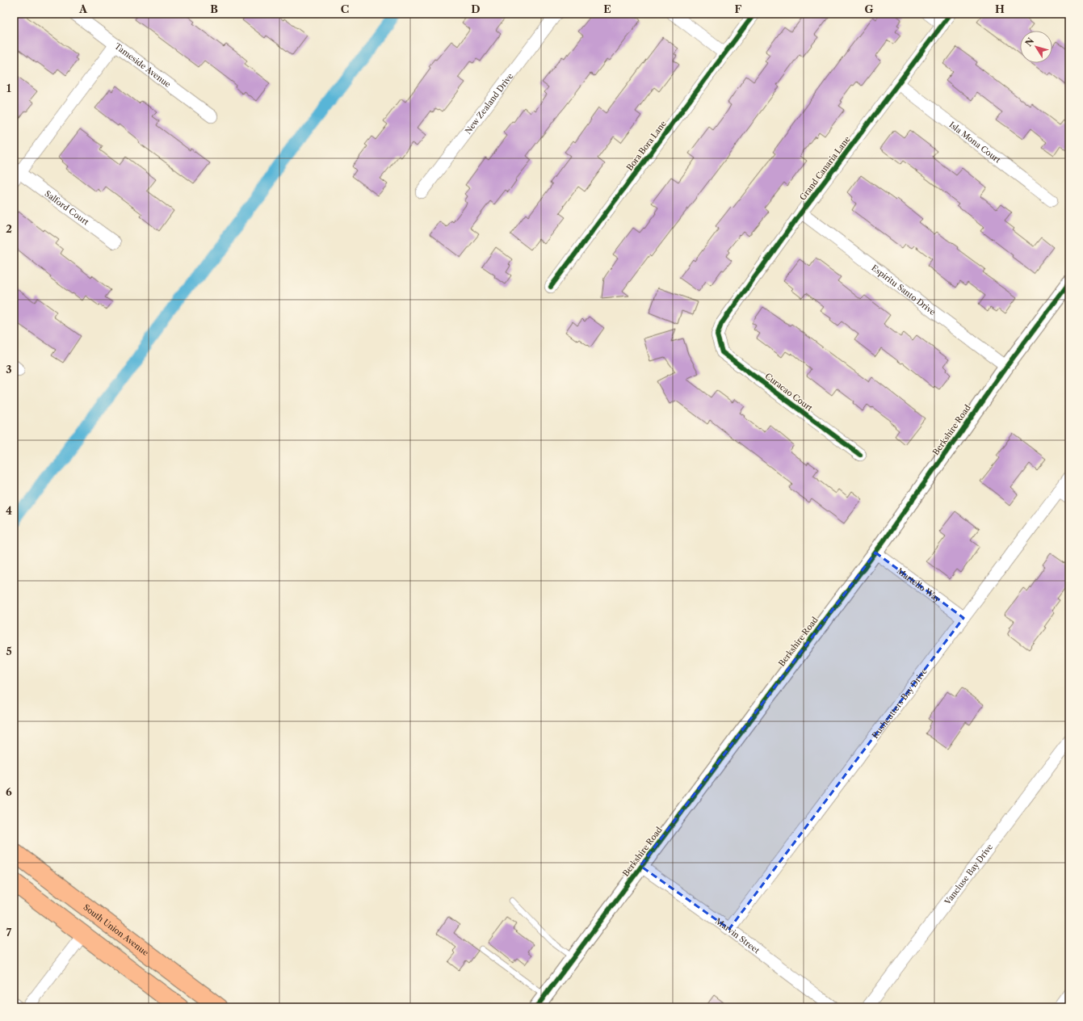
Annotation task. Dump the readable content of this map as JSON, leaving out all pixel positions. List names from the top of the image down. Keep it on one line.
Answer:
{"streets":{"main road":["South Union Avenue"],"street":["Tameside Avenue","New Zealand Drive","Isla Mona Court","Bora Bora Lane","Grand Canaria Lane","Salford Court","Espiritu Santo Drive","Curacao Court","Berkshire Road","Martello Way","Rushcutters Bay Drive","Vancluse Bay Drive","Marvin Street"]},"crossings":[["Isla Mona Court","Grand Canaria Lane"],["Grand Canaria Lane","Espiritu Santo Drive"],["Grand Canaria Lane","Curacao Court"],["Espiritu Santo Drive","Berkshire Road"],["Berkshire Road","Martello Way"],["Berkshire Road","Marvin Street"],["Martello Way","Rushcutters Bay Drive"],["Rushcutters Bay Drive","Marvin Street"]],"north":"top left","grid":{"columns":["A","B","C","D","E","F","G","H"],"rows":["1","2","3","4","5","6","7"]}}
